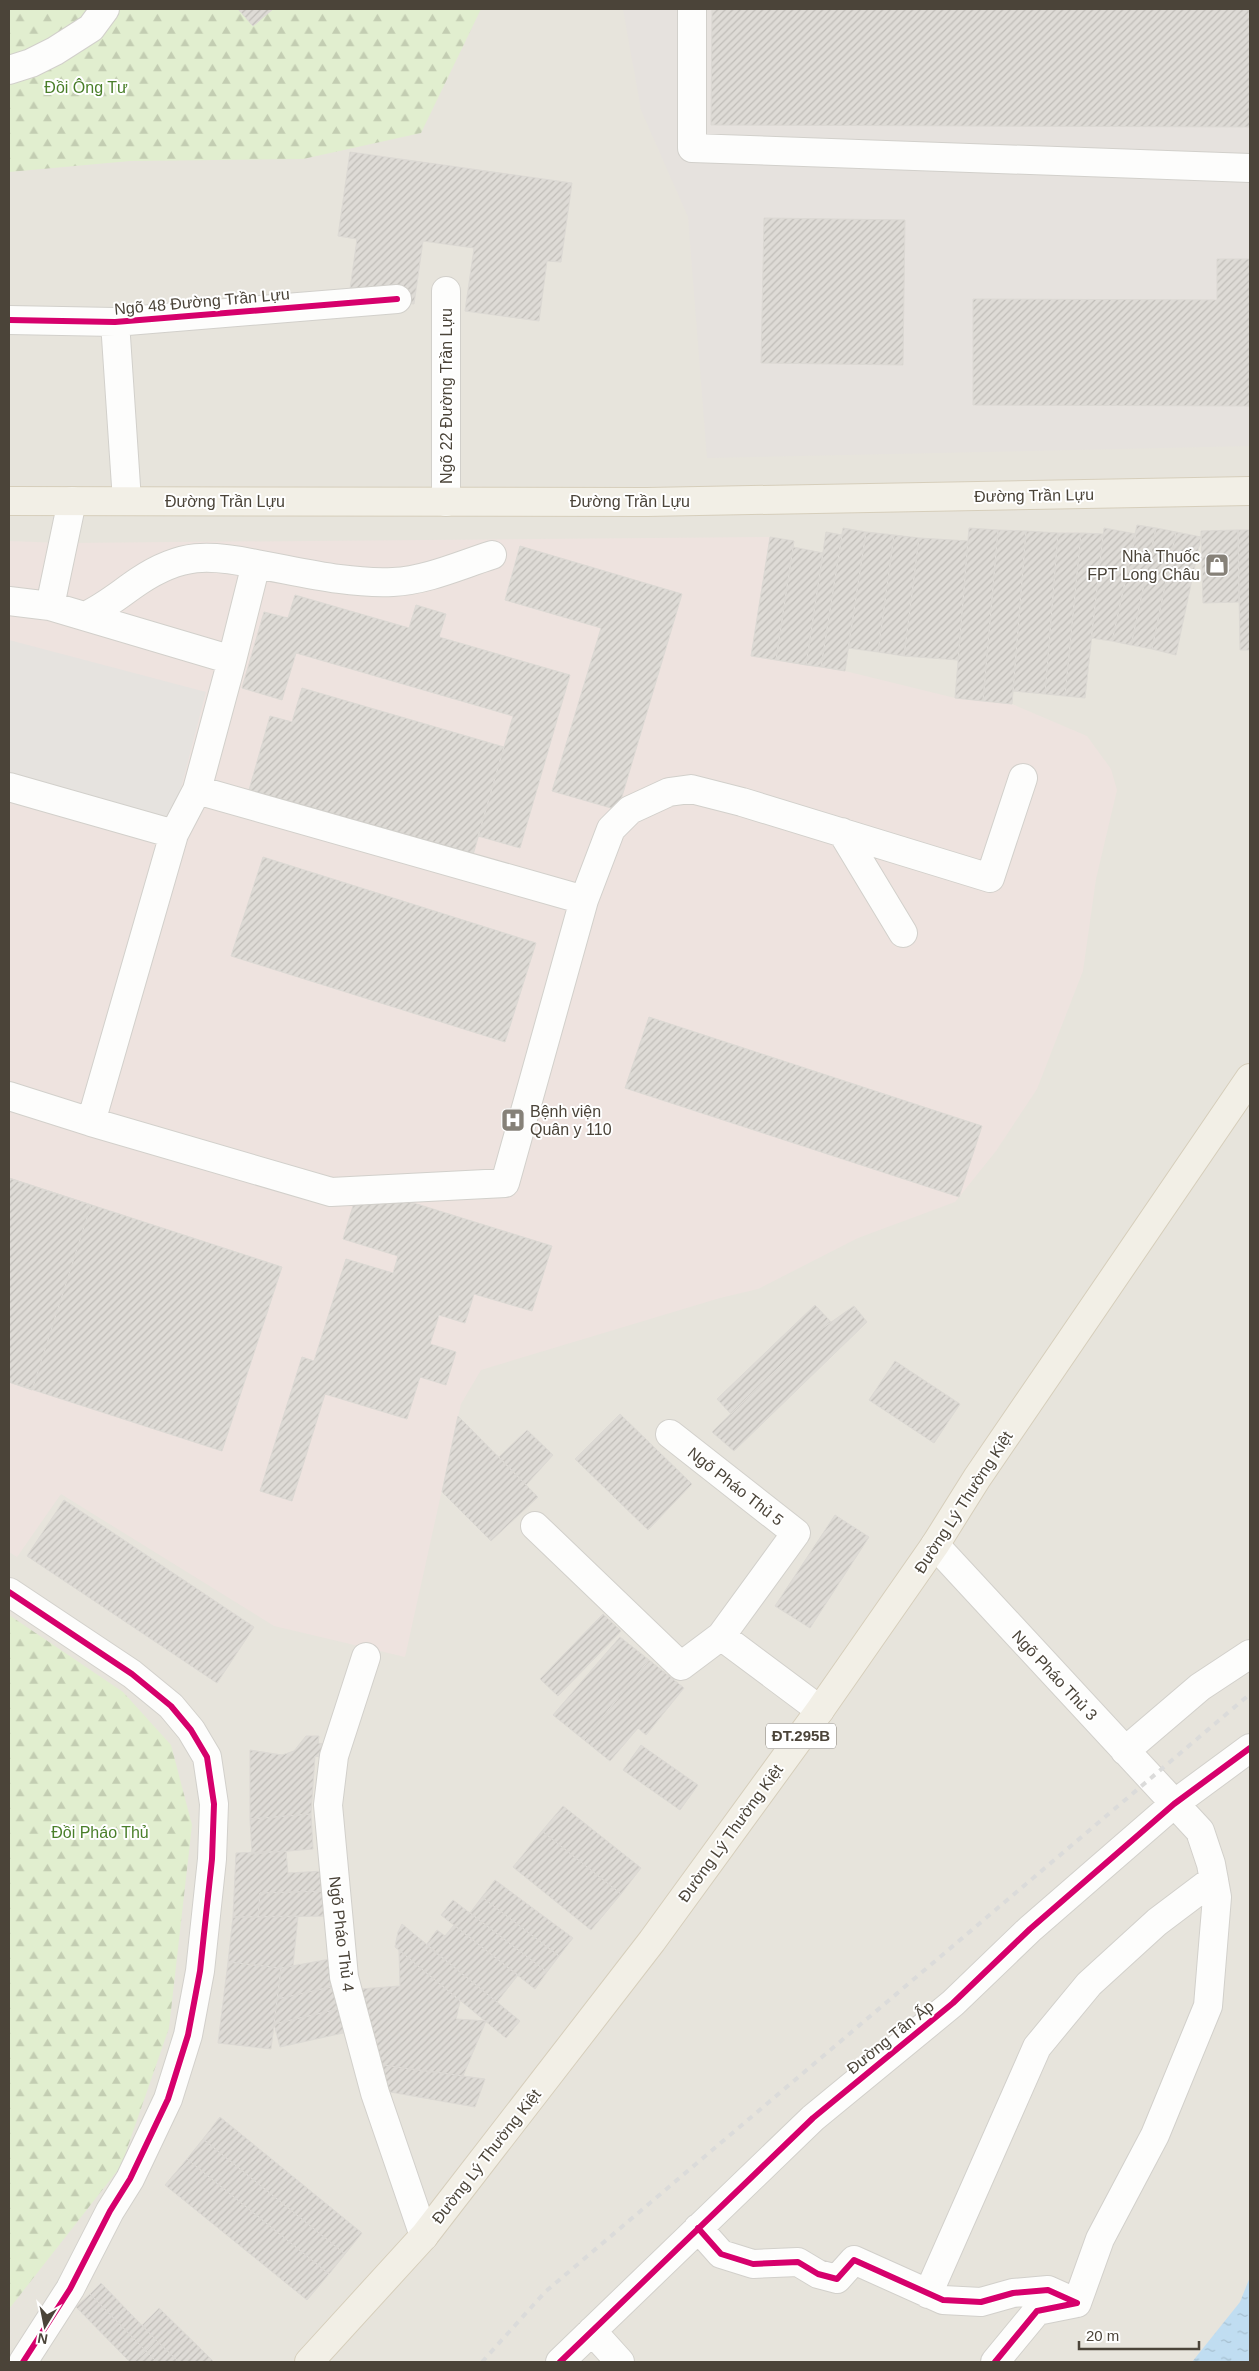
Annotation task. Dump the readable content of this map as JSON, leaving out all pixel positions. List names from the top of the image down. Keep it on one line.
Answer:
{"streets":{"main road":["Đường Trần Lựu","Đường Lý Thường Kiệt","ĐT.295B"],"street":["Ngõ 48 Đường Trần Lựu","Ngõ 22 Đường Trần Lựu","Ngõ Pháo Thủ 5","Ngõ Pháo Thủ 3","Ngõ Pháo Thủ 4","Đường Tân Ấp"]},"crossings":[["Ngõ 48 Đường Trần Lựu","Đường Trần Lựu"],["Ngõ 22 Đường Trần Lựu","Đường Trần Lựu"],["Đường Lý Thường Kiệt","Ngõ Pháo Thủ 3"],["Đường Lý Thường Kiệt","Ngõ Pháo Thủ 4"],["Ngõ Pháo Thủ 3","Đường Tân Ấp"]],"parks":["Đồi Ông Tư","Đồi Pháo Thủ"],"places":{"shop":["Nhà Thuốc FPT Long Châu"],"hospital":["Bệnh viện Quân y 110"]},"scale_bar":"20 m","north":"bottom"}
